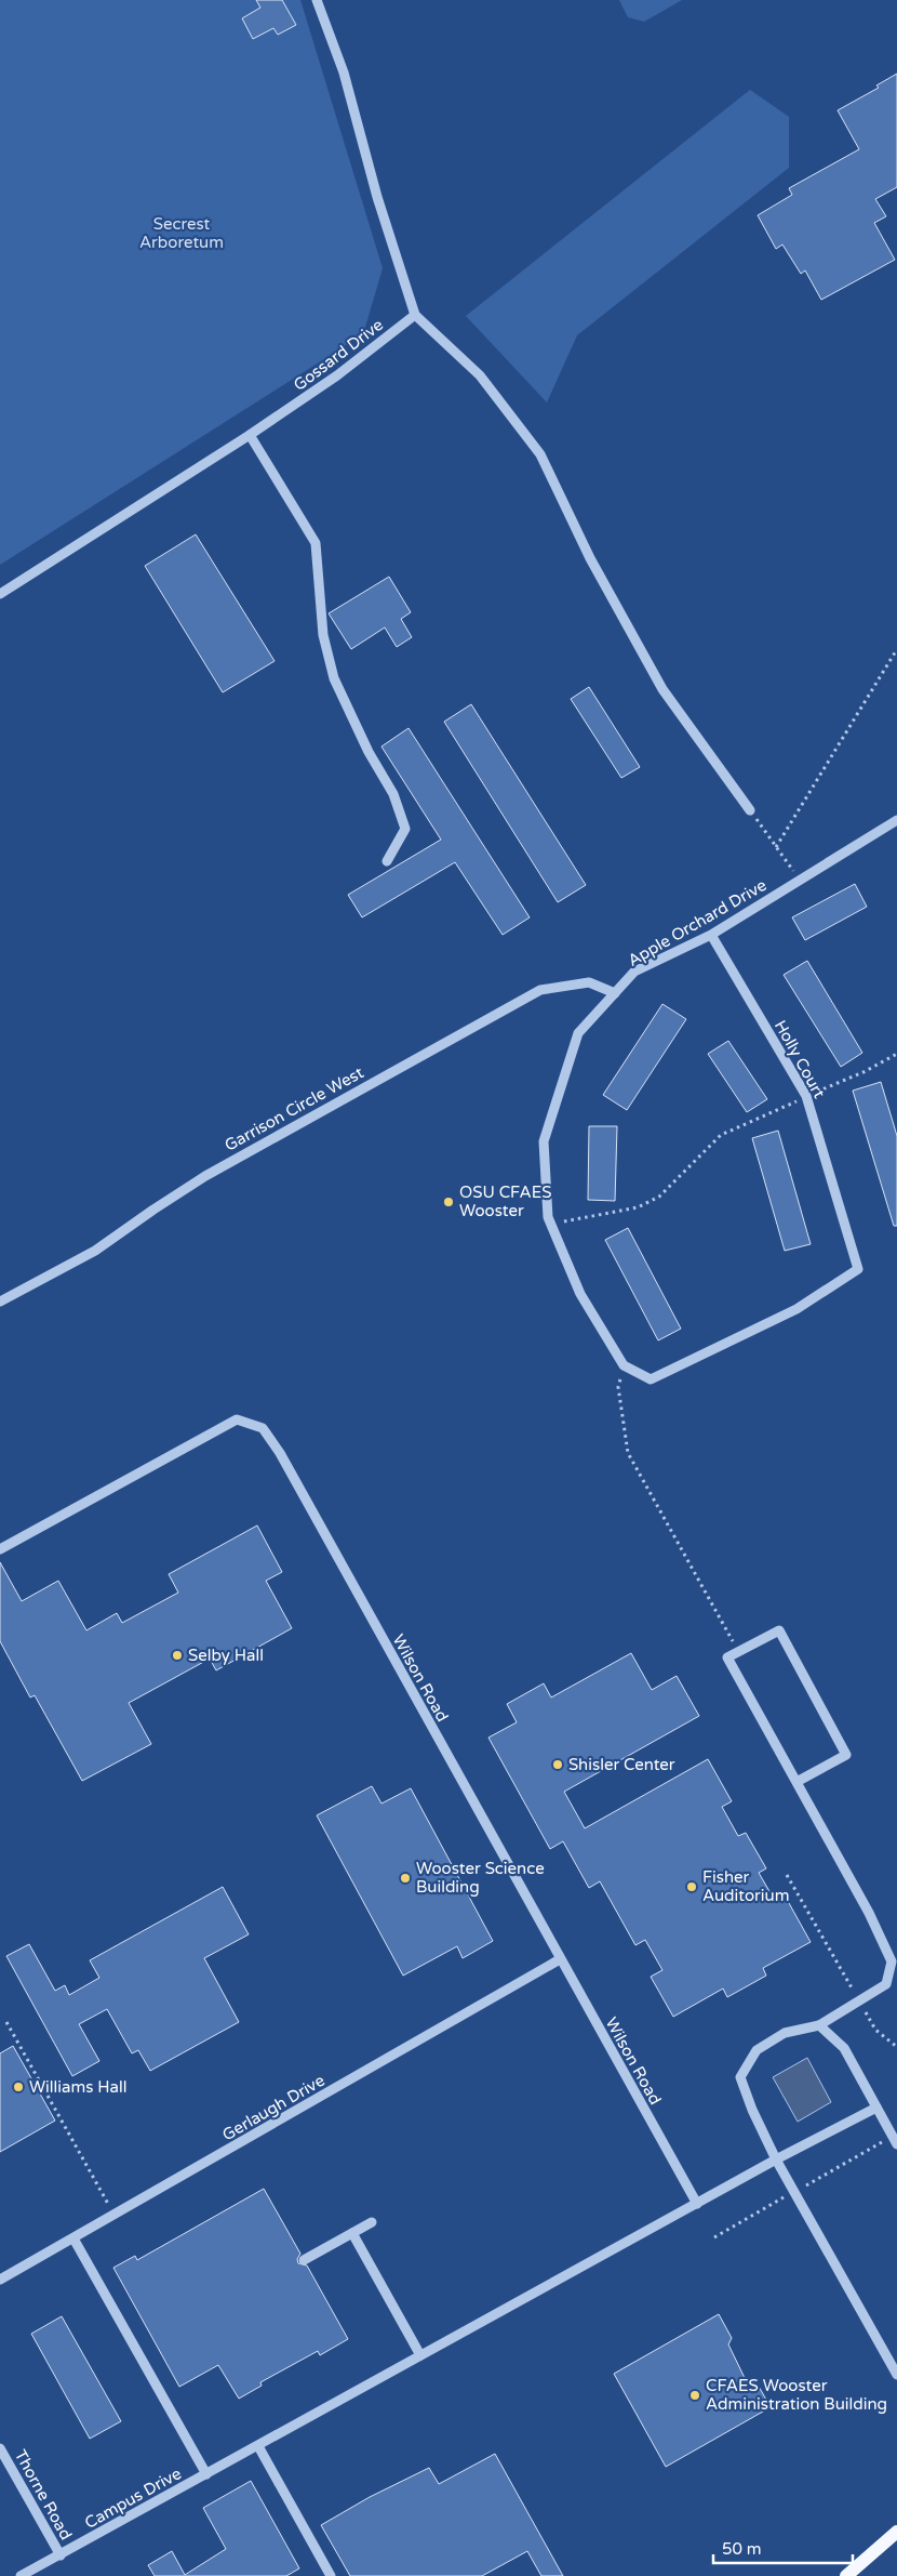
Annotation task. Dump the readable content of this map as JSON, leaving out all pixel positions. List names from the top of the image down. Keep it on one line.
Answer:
{"streets":{"street":["Gossard Drive","Apple Orchard Drive","Holly Court","Garrison Circle West","Wilson Road","Gerlaugh Drive","Thorne Road","Campus Drive"]},"crossings":[["Apple Orchard Drive","Holly Court"],["Apple Orchard Drive","Garrison Circle West"],["Wilson Road","Gerlaugh Drive"],["Wilson Road","Campus Drive"],["Thorne Road","Campus Drive"]],"parks":["Secrest Arboretum"],"places":["OSU CFAES Wooster","Selby Hall","Shisler Center","Wooster Science Building","Fisher Auditorium","Williams Hall","CFAES Wooster Administration Building"],"scale_bar":"50 m"}
